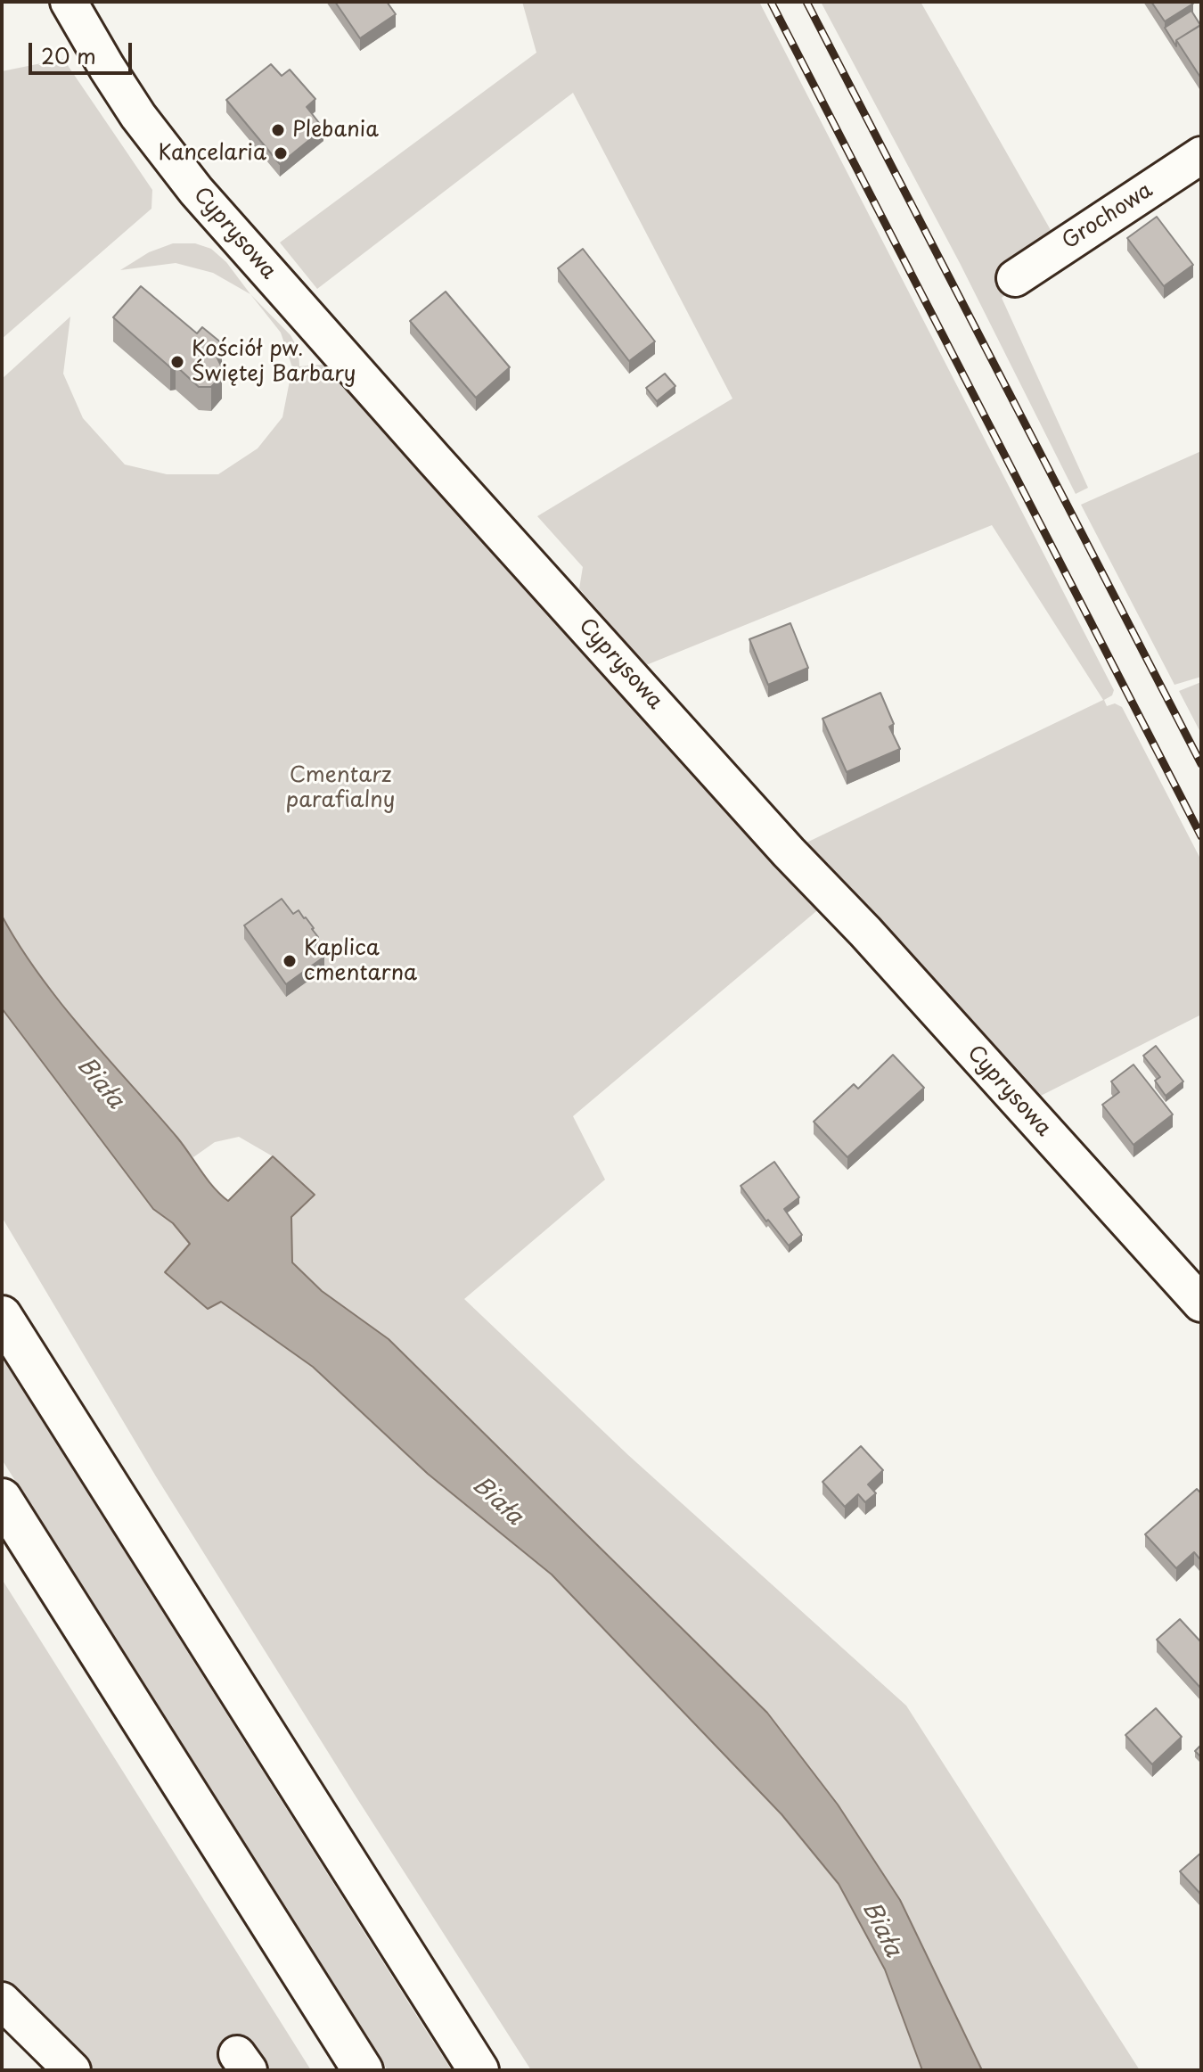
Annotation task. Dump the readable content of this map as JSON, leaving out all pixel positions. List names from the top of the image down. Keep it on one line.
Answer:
{"streets":{"street":["Grochowa","Cyprysowa"]},"water":["Biała"],"parks":["Cmentarz parafialny"],"places":["Plebania","Kancelaria","Kościół pw. Świętej Barbary","Kaplica cmentarna"],"scale_bar":"20 m"}
